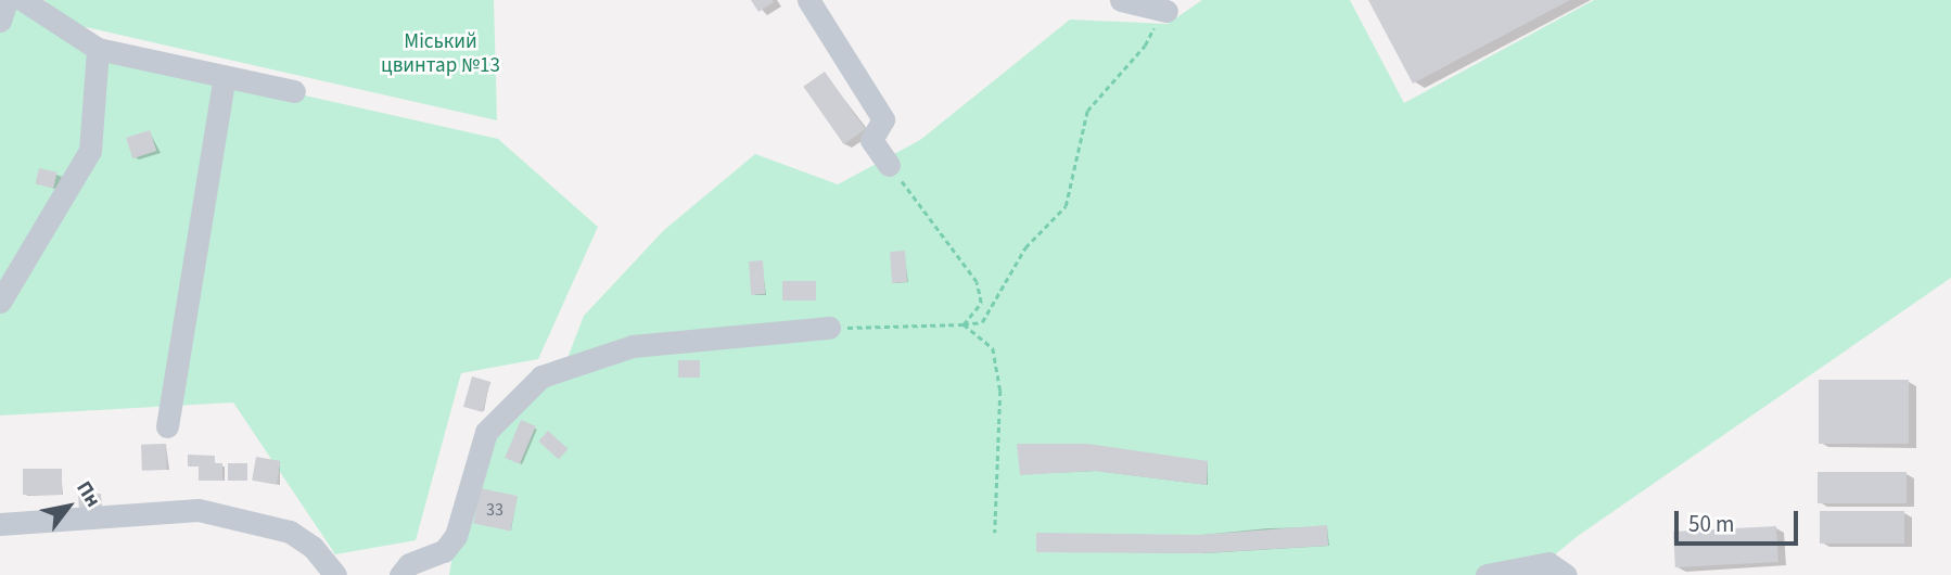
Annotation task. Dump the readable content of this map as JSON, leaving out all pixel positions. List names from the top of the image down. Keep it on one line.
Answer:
{"parks":["Міський цвинтар №13"],"house_numbers":["33"],"scale_bar":"50 m","north":"top right"}
